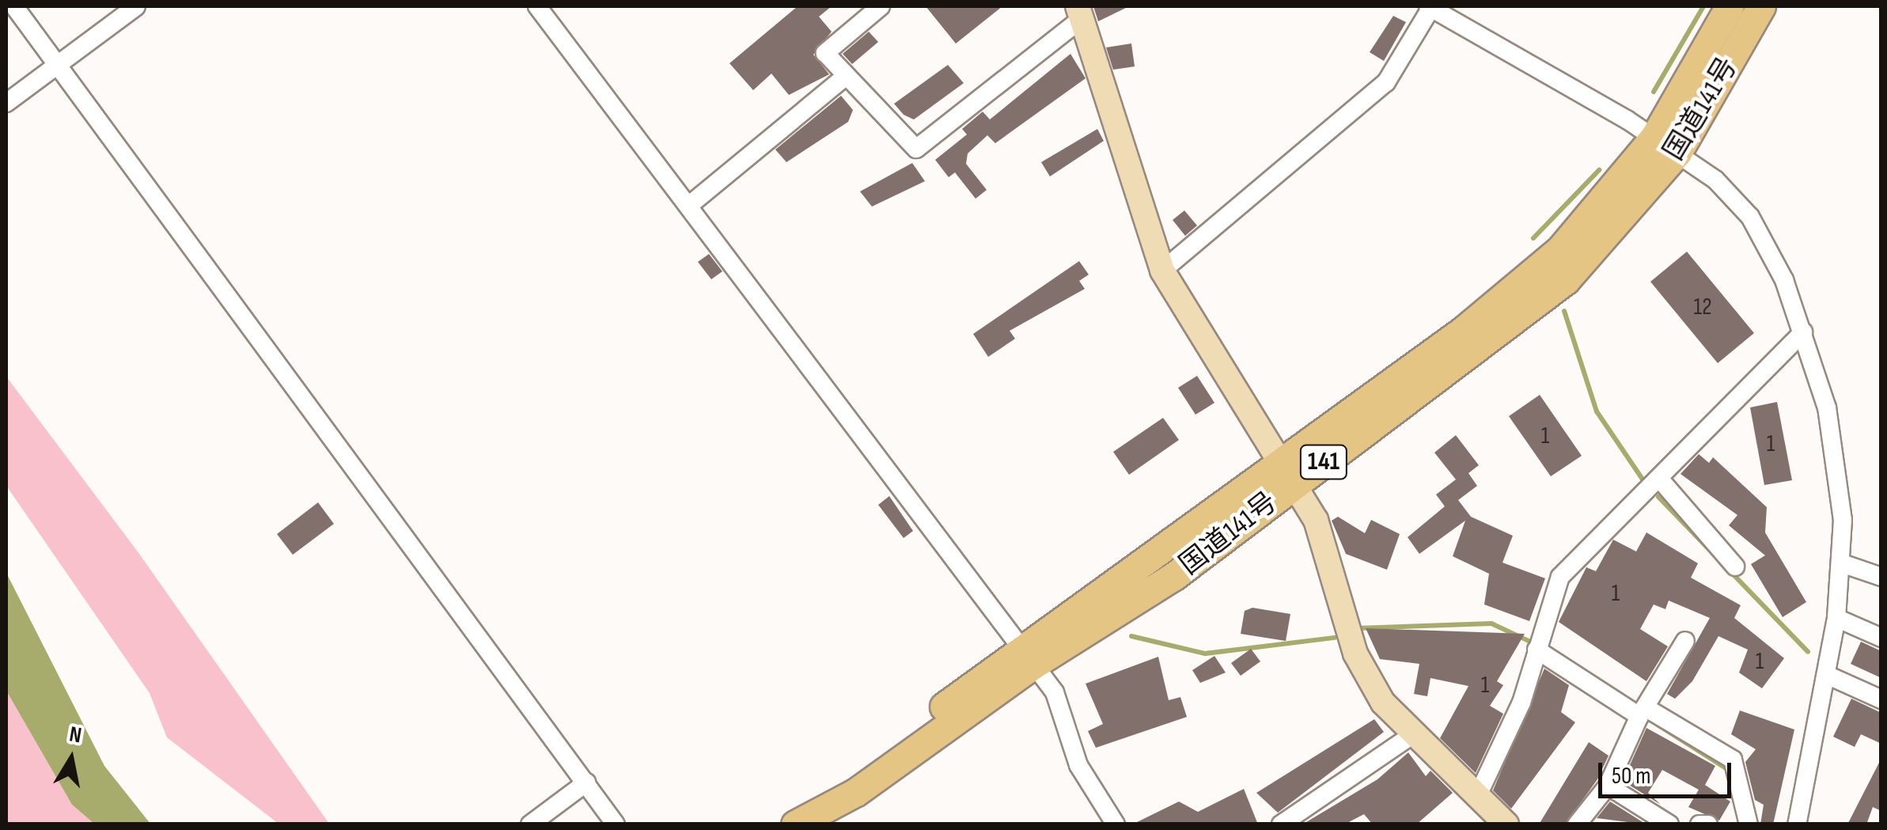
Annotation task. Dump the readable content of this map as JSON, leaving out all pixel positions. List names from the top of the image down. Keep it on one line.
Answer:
{"streets":{"highway":["国道141号","141"]},"house_numbers":["12","1","1","1","1","1"],"scale_bar":"50 m","north":"top"}
